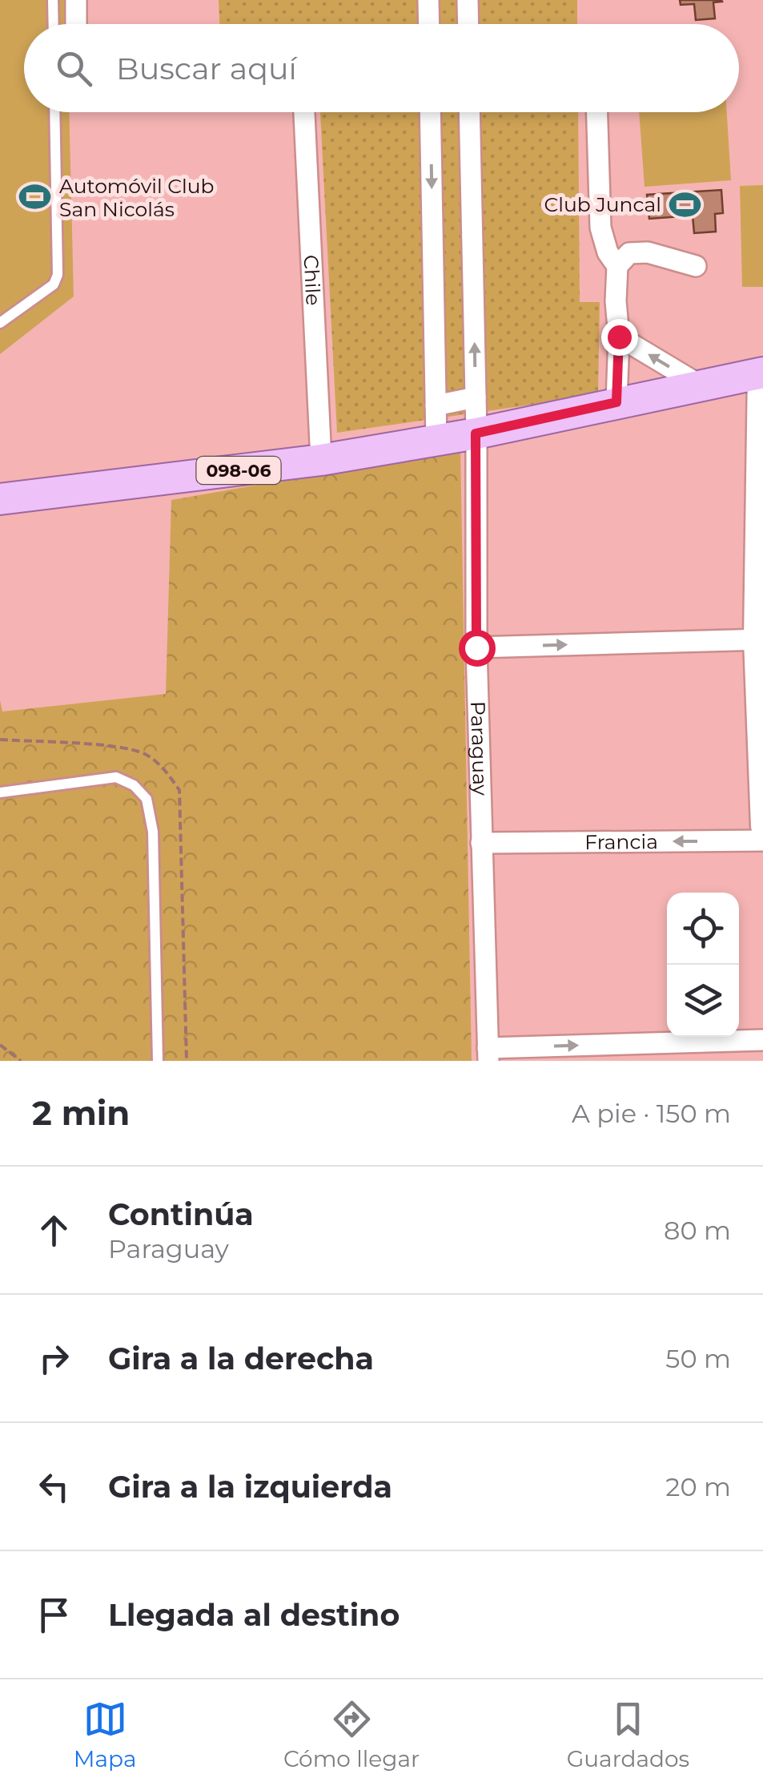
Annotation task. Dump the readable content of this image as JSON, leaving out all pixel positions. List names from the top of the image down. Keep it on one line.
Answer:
{"streets":{"main road":["098-06"],"street":["Chile","Paraguay","Francia"]},"crossings":[["Chile","098-06"],["098-06","Paraguay"],["Paraguay","Francia"]],"one_way":["Francia"],"places":{"sports":["Automóvil Club San Nicolás","Club Juncal"]},"page":{"search":"Buscar aquí","heading":["2 min","A pie · 150 m"],"list":[["Continúa","Paraguay","80 m"],["Gira a la derecha","50 m"],["Gira a la izquierda","20 m"],"Llegada al destino"],"nav":["Mapa","Cómo llegar","Guardados"]}}
